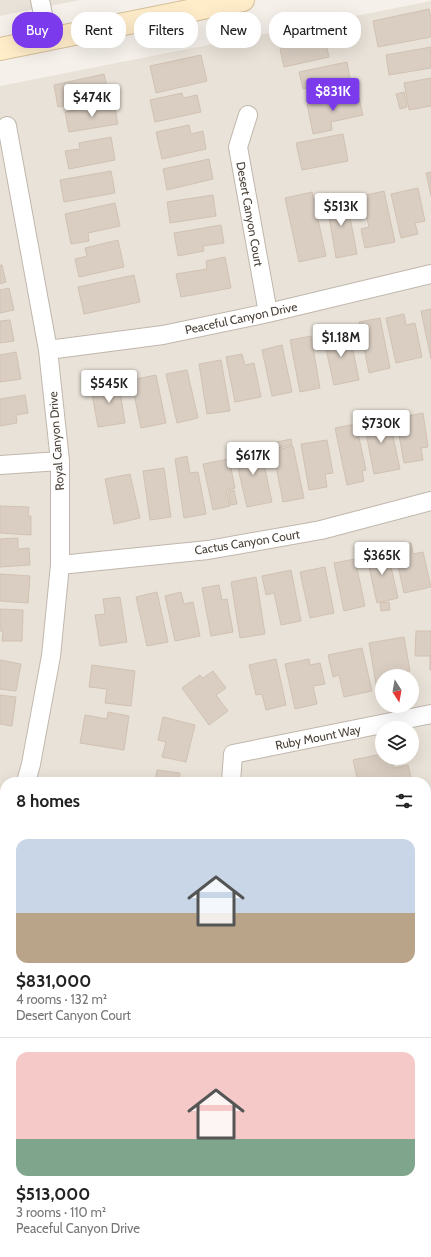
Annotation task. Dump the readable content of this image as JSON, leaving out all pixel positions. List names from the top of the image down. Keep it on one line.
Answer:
{"streets":{"street":["Desert Canyon Court","Peaceful Canyon Drive","Royal Canyon Drive","Cactus Canyon Court","Ruby Mount Way"]},"crossings":[["Desert Canyon Court","Peaceful Canyon Drive"],["Peaceful Canyon Drive","Royal Canyon Drive"],["Royal Canyon Drive","Cactus Canyon Court"]],"north":"bottom","page":{"chip":["Buy","Rent","Filters","New","Apartment"],"price":["$831K","$474K","$513K","$1.18M","$545K","$730K","$617K","$365K"],"heading":"8 homes","list":[{"name":"$831,000","note":"4 rooms · 132 m² · Desert Canyon Court"},{"name":"$513,000","note":"3 rooms · 110 m² · Peaceful Canyon Drive"}]}}
